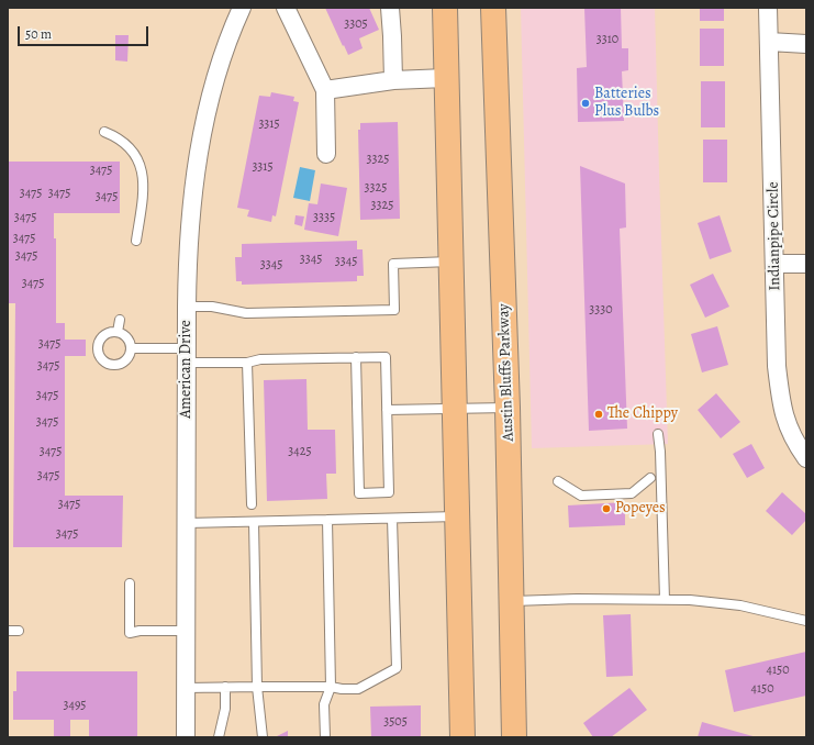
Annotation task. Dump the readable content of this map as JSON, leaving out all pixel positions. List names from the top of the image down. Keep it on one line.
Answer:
{"streets":{"main road":["Austin Bluffs Parkway"],"street":["Indianpipe Circle","American Drive"]},"places":["Batteries Plus Bulbs","The Chippy","Popeyes"],"house_numbers":["3305","3310","3315","3325","3315","3475","3325","3475","3475","3475","3325","3475","3335","3475","3475","3345","3345","3345","3475","3330","3475","3475","3475","3475","3475","3425","3475","3475","3475","4150","4150","3495","3505"],"scale_bar":"50 m"}
